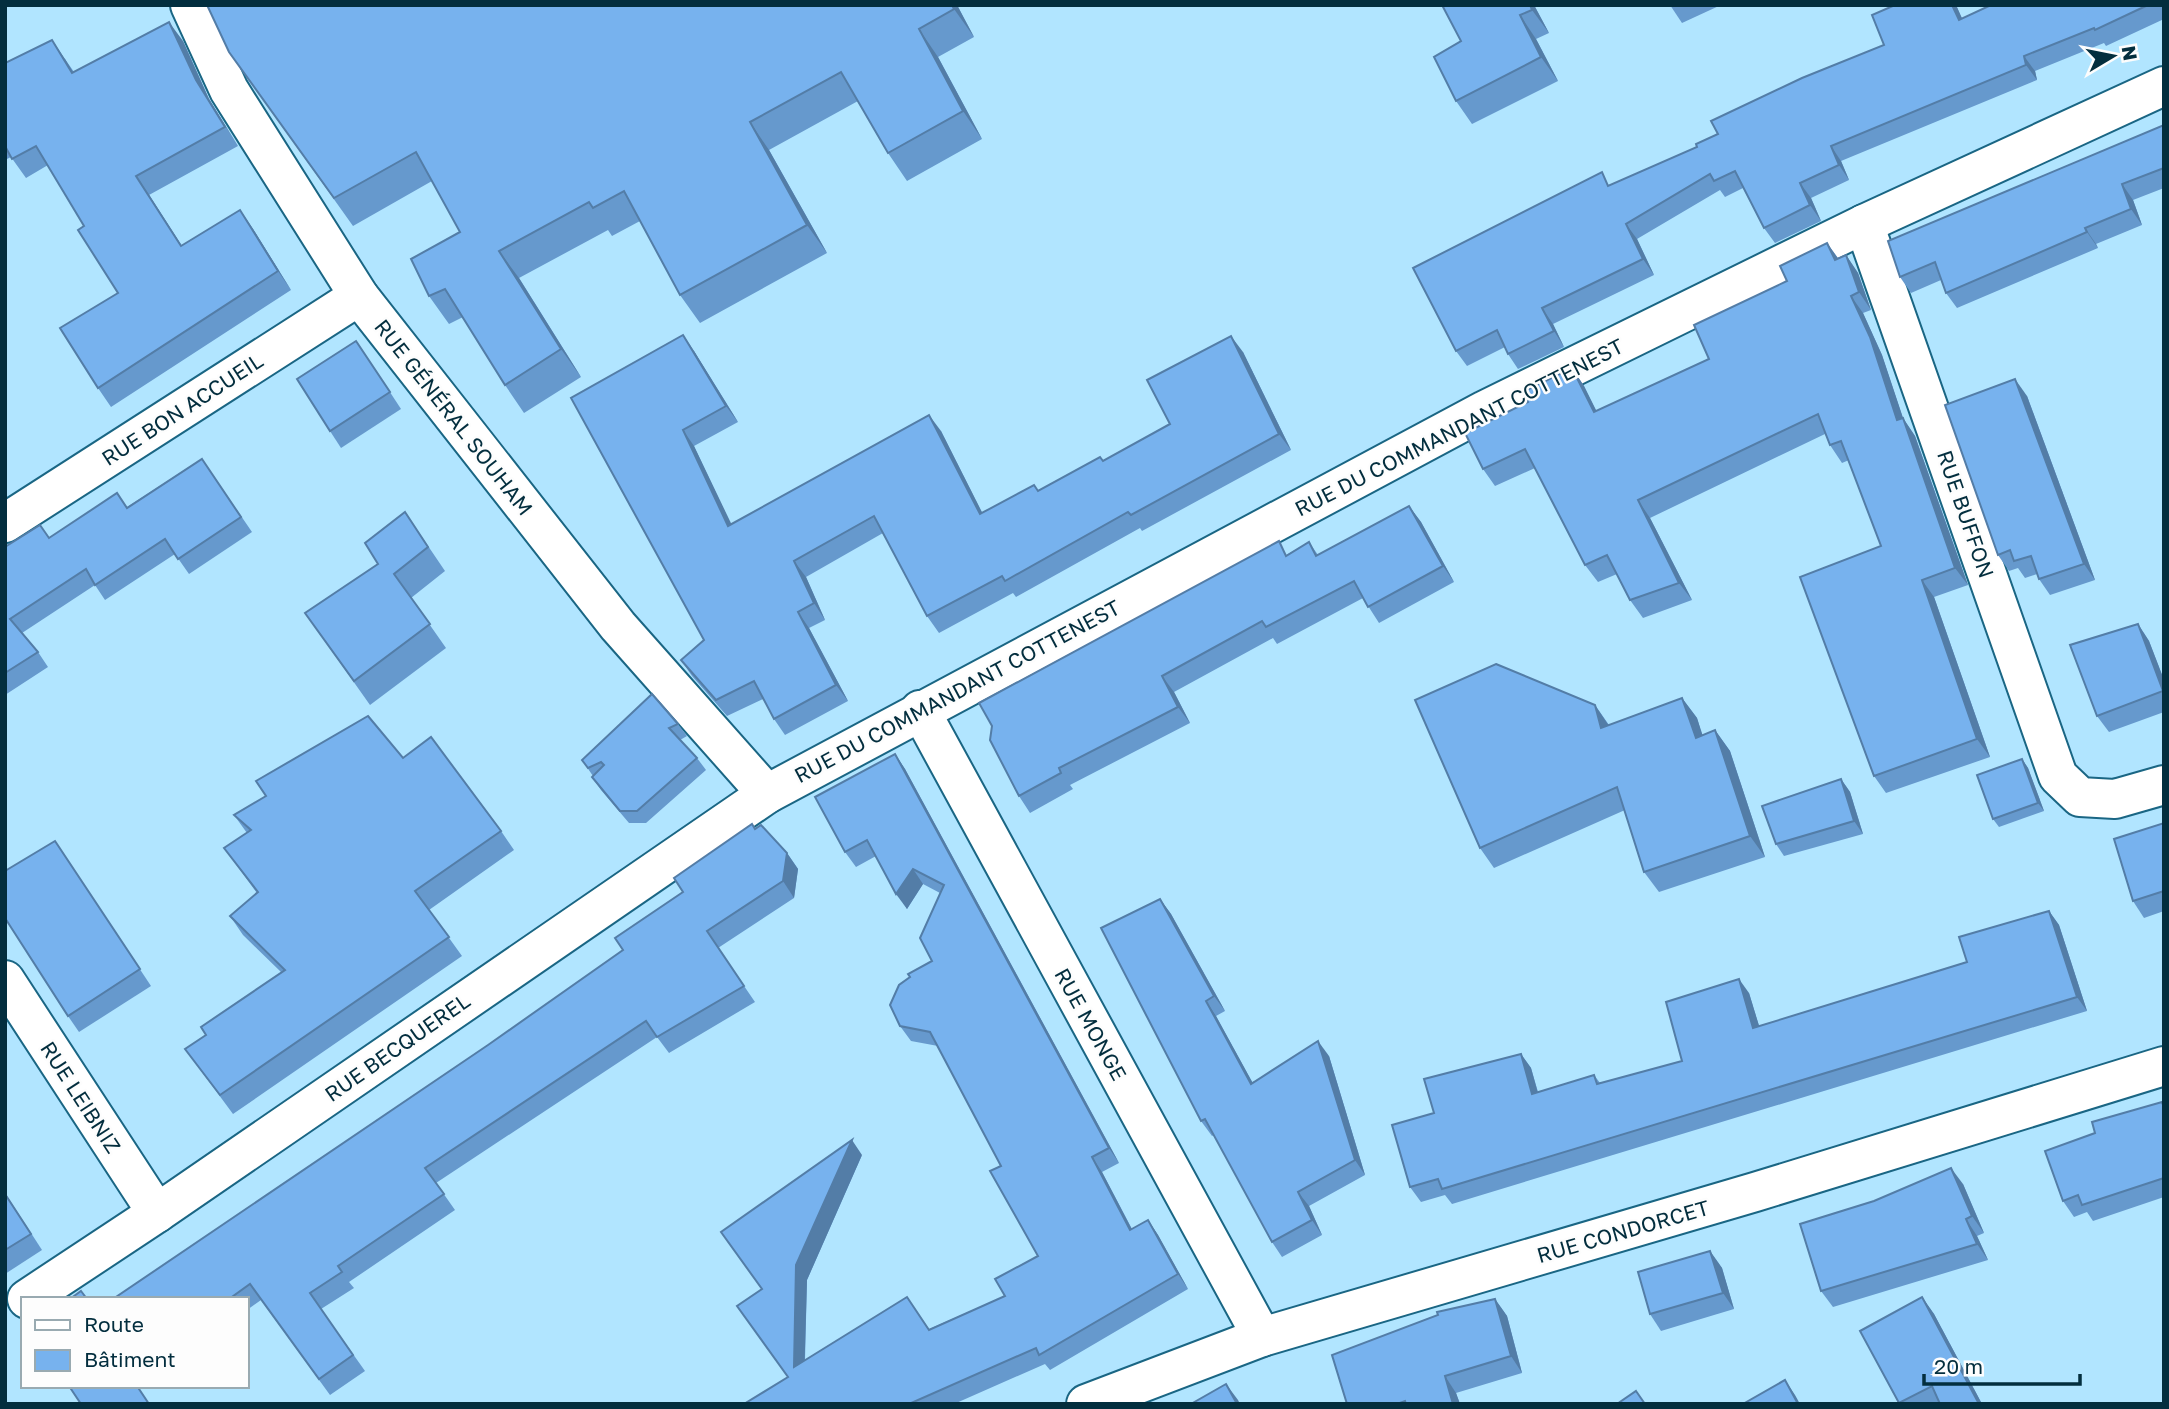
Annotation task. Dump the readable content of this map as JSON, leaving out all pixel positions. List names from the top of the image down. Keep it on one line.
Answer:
{"streets":{"street":["RUE BON ACCUEIL","RUE GÉNÉRAL SOUHAM","RUE DU COMMANDANT COTTENEST","RUE BUFFON","RUE MONGE","RUE BECQUEREL","RUE LEIBNIZ","RUE CONDORCET"]},"crossings":[["RUE BON ACCUEIL","RUE GÉNÉRAL SOUHAM"],["RUE GÉNÉRAL SOUHAM","RUE DU COMMANDANT COTTENEST"],["RUE GÉNÉRAL SOUHAM","RUE BECQUEREL"],["RUE DU COMMANDANT COTTENEST","RUE BUFFON"],["RUE DU COMMANDANT COTTENEST","RUE MONGE"],["RUE DU COMMANDANT COTTENEST","RUE BECQUEREL"],["RUE MONGE","RUE CONDORCET"],["RUE BECQUEREL","RUE LEIBNIZ"]],"legend":["Route","Bâtiment"],"scale_bar":"20 m","north":"right"}
